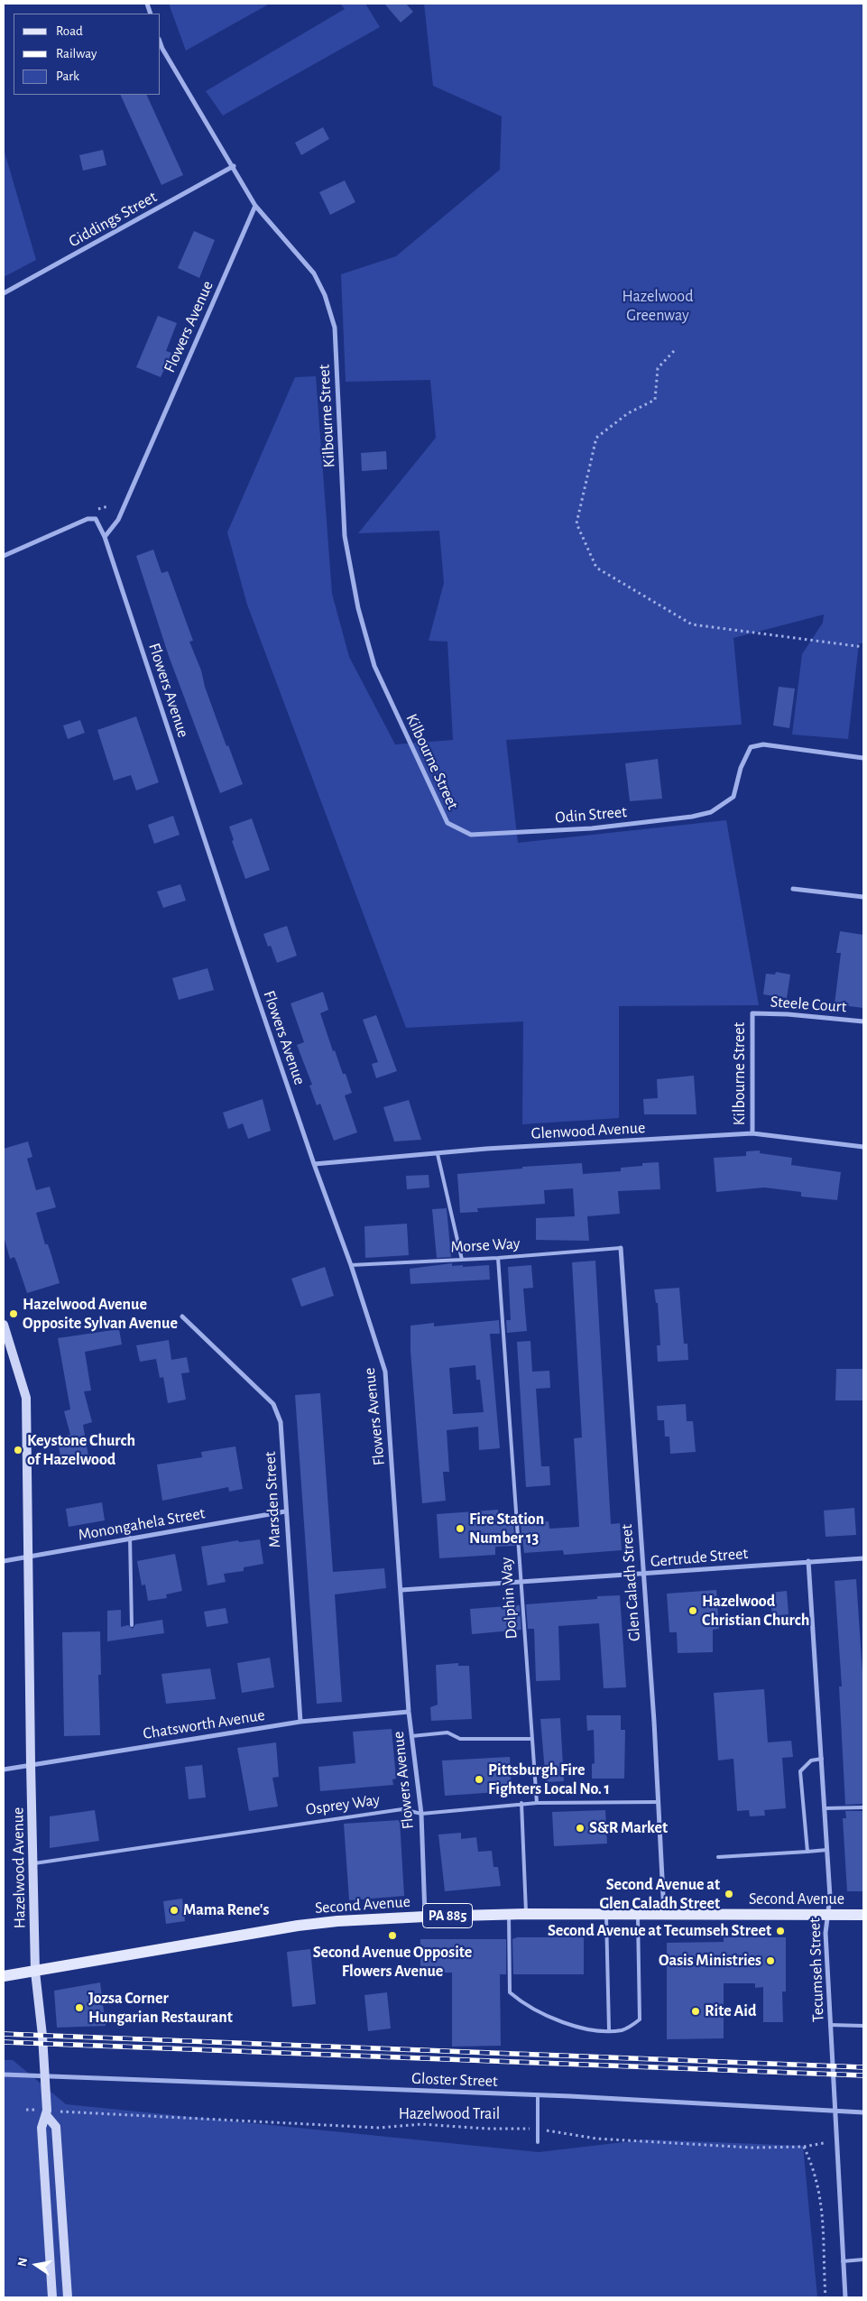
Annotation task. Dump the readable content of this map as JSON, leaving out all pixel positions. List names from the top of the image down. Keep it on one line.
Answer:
{"streets":{"main road":["Hazelwood Avenue","Second Avenue","PA 885"],"street":["Giddings Street","Flowers Avenue","Kilbourne Street","Odin Street","Steele Court","Glenwood Avenue","Marsden Street","Monongahela Street","Gertrude Street","Glen Caladh Street","Chatsworth Avenue","Tecumseh Street","Gloster Street"],"lane":["Morse Way","Dolphin Way","Osprey Way"],"path":["Hazelwood Trail"]},"crossings":[["Giddings Street","Kilbourne Street"],["Flowers Avenue","Kilbourne Street"],["Flowers Avenue","Glenwood Avenue"],["Flowers Avenue","Morse Way"],["Flowers Avenue","Gertrude Street"],["Flowers Avenue","Chatsworth Avenue"],["Flowers Avenue","Osprey Way"],["Flowers Avenue","Second Avenue"],["Kilbourne Street","Odin Street"],["Kilbourne Street","Steele Court"],["Kilbourne Street","Glenwood Avenue"],["Morse Way","Glen Caladh Street"],["Morse Way","Dolphin Way"],["Marsden Street","Monongahela Street"],["Marsden Street","Chatsworth Avenue"],["Monongahela Street","Hazelwood Avenue"],["Gertrude Street","Glen Caladh Street"],["Gertrude Street","Dolphin Way"],["Gertrude Street","Tecumseh Street"],["Glen Caladh Street","Osprey Way"],["Glen Caladh Street","Second Avenue"],["Dolphin Way","Osprey Way"],["Chatsworth Avenue","Hazelwood Avenue"],["Osprey Way","Hazelwood Avenue"],["Hazelwood Avenue","Second Avenue"],["Hazelwood Avenue","Gloster Street"],["Second Avenue","Tecumseh Street"],["Tecumseh Street","Gloster Street"]],"parks":["Hazelwood Greenway"],"places":["Hazelwood Avenue Opposite Sylvan Avenue","Keystone Church of Hazelwood","Fire Station Number 13","Hazelwood Christian Church","Pittsburgh Fire Fighters Local No. 1","S&R Market","Second Avenue at Glen Caladh Street","Mama Rene's","Second Avenue at Tecumseh Street","Second Avenue Opposite Flowers Avenue","Oasis Ministries","Jozsa Corner Hungarian Restaurant","Rite Aid"],"legend":["Road","Railway","Park"],"north":"left"}
